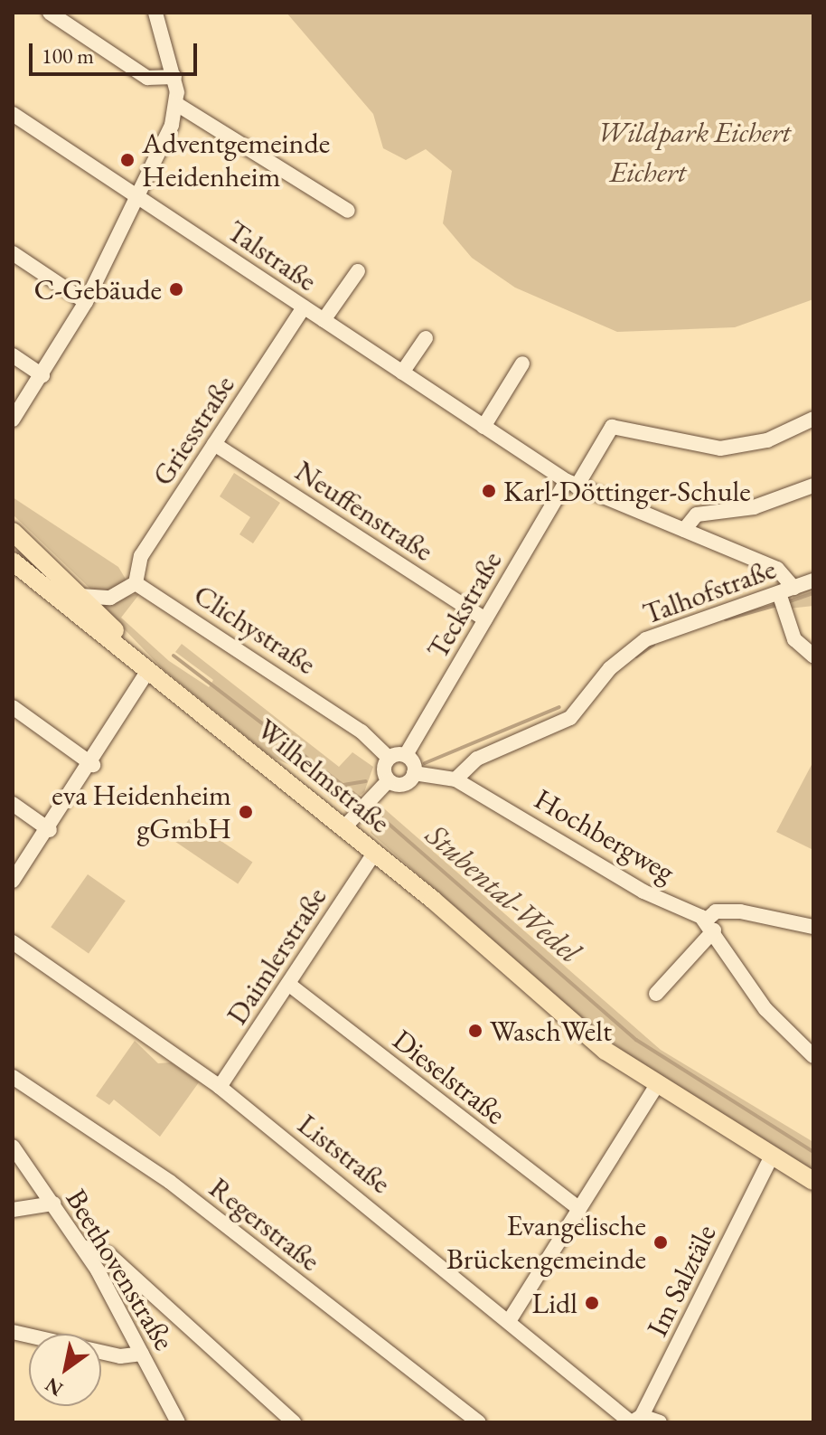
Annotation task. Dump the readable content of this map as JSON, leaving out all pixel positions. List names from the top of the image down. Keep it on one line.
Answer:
{"streets":{"main road":["Wilhelmstraße"],"street":["Talstraße","Griesstraße","Neuffenstraße","Talhofstraße","Teckstraße","Clichystraße","Hochbergweg","Daimlerstraße","Dieselstraße","Liststraße","Regerstraße","Beethovenstraße","Im Salztäle"]},"crossings":[["Talstraße","Griesstraße"],["Talstraße","Talhofstraße"],["Talstraße","Teckstraße"],["Griesstraße","Neuffenstraße"],["Griesstraße","Clichystraße"],["Neuffenstraße","Teckstraße"],["Talhofstraße","Hochbergweg"],["Wilhelmstraße","Daimlerstraße"],["Wilhelmstraße","Im Salztäle"],["Daimlerstraße","Dieselstraße"],["Daimlerstraße","Liststraße"],["Liststraße","Im Salztäle"]],"water":["Stubental-Wedel"],"parks":["Wildpark Eichert","Eichert"],"places":["Adventgemeinde Heidenheim","C-Gebäude","Karl-Döttinger-Schule","eva Heidenheim gGmbH","WaschWelt","Evangelische Brückengemeinde","Lidl"],"scale_bar":"100 m","north":"bottom left"}
